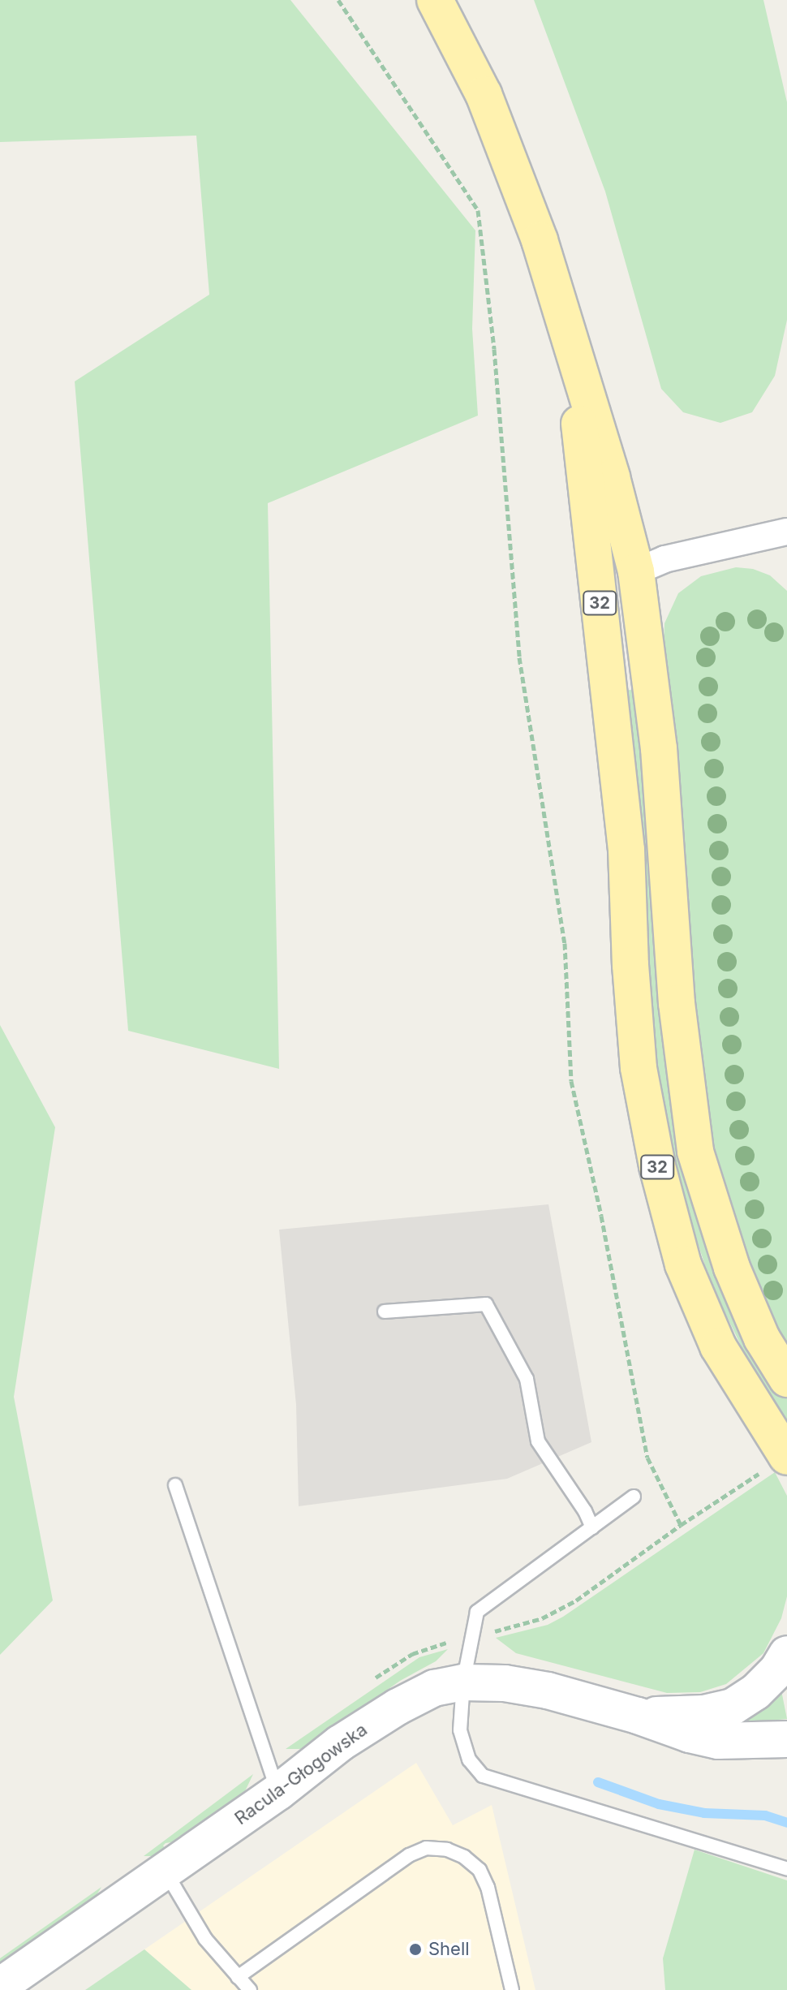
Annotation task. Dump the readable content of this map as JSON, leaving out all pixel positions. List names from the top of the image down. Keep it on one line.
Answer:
{"streets":{"main road":["32"],"street":["Racula-Głogowska"]},"places":["Shell"]}
